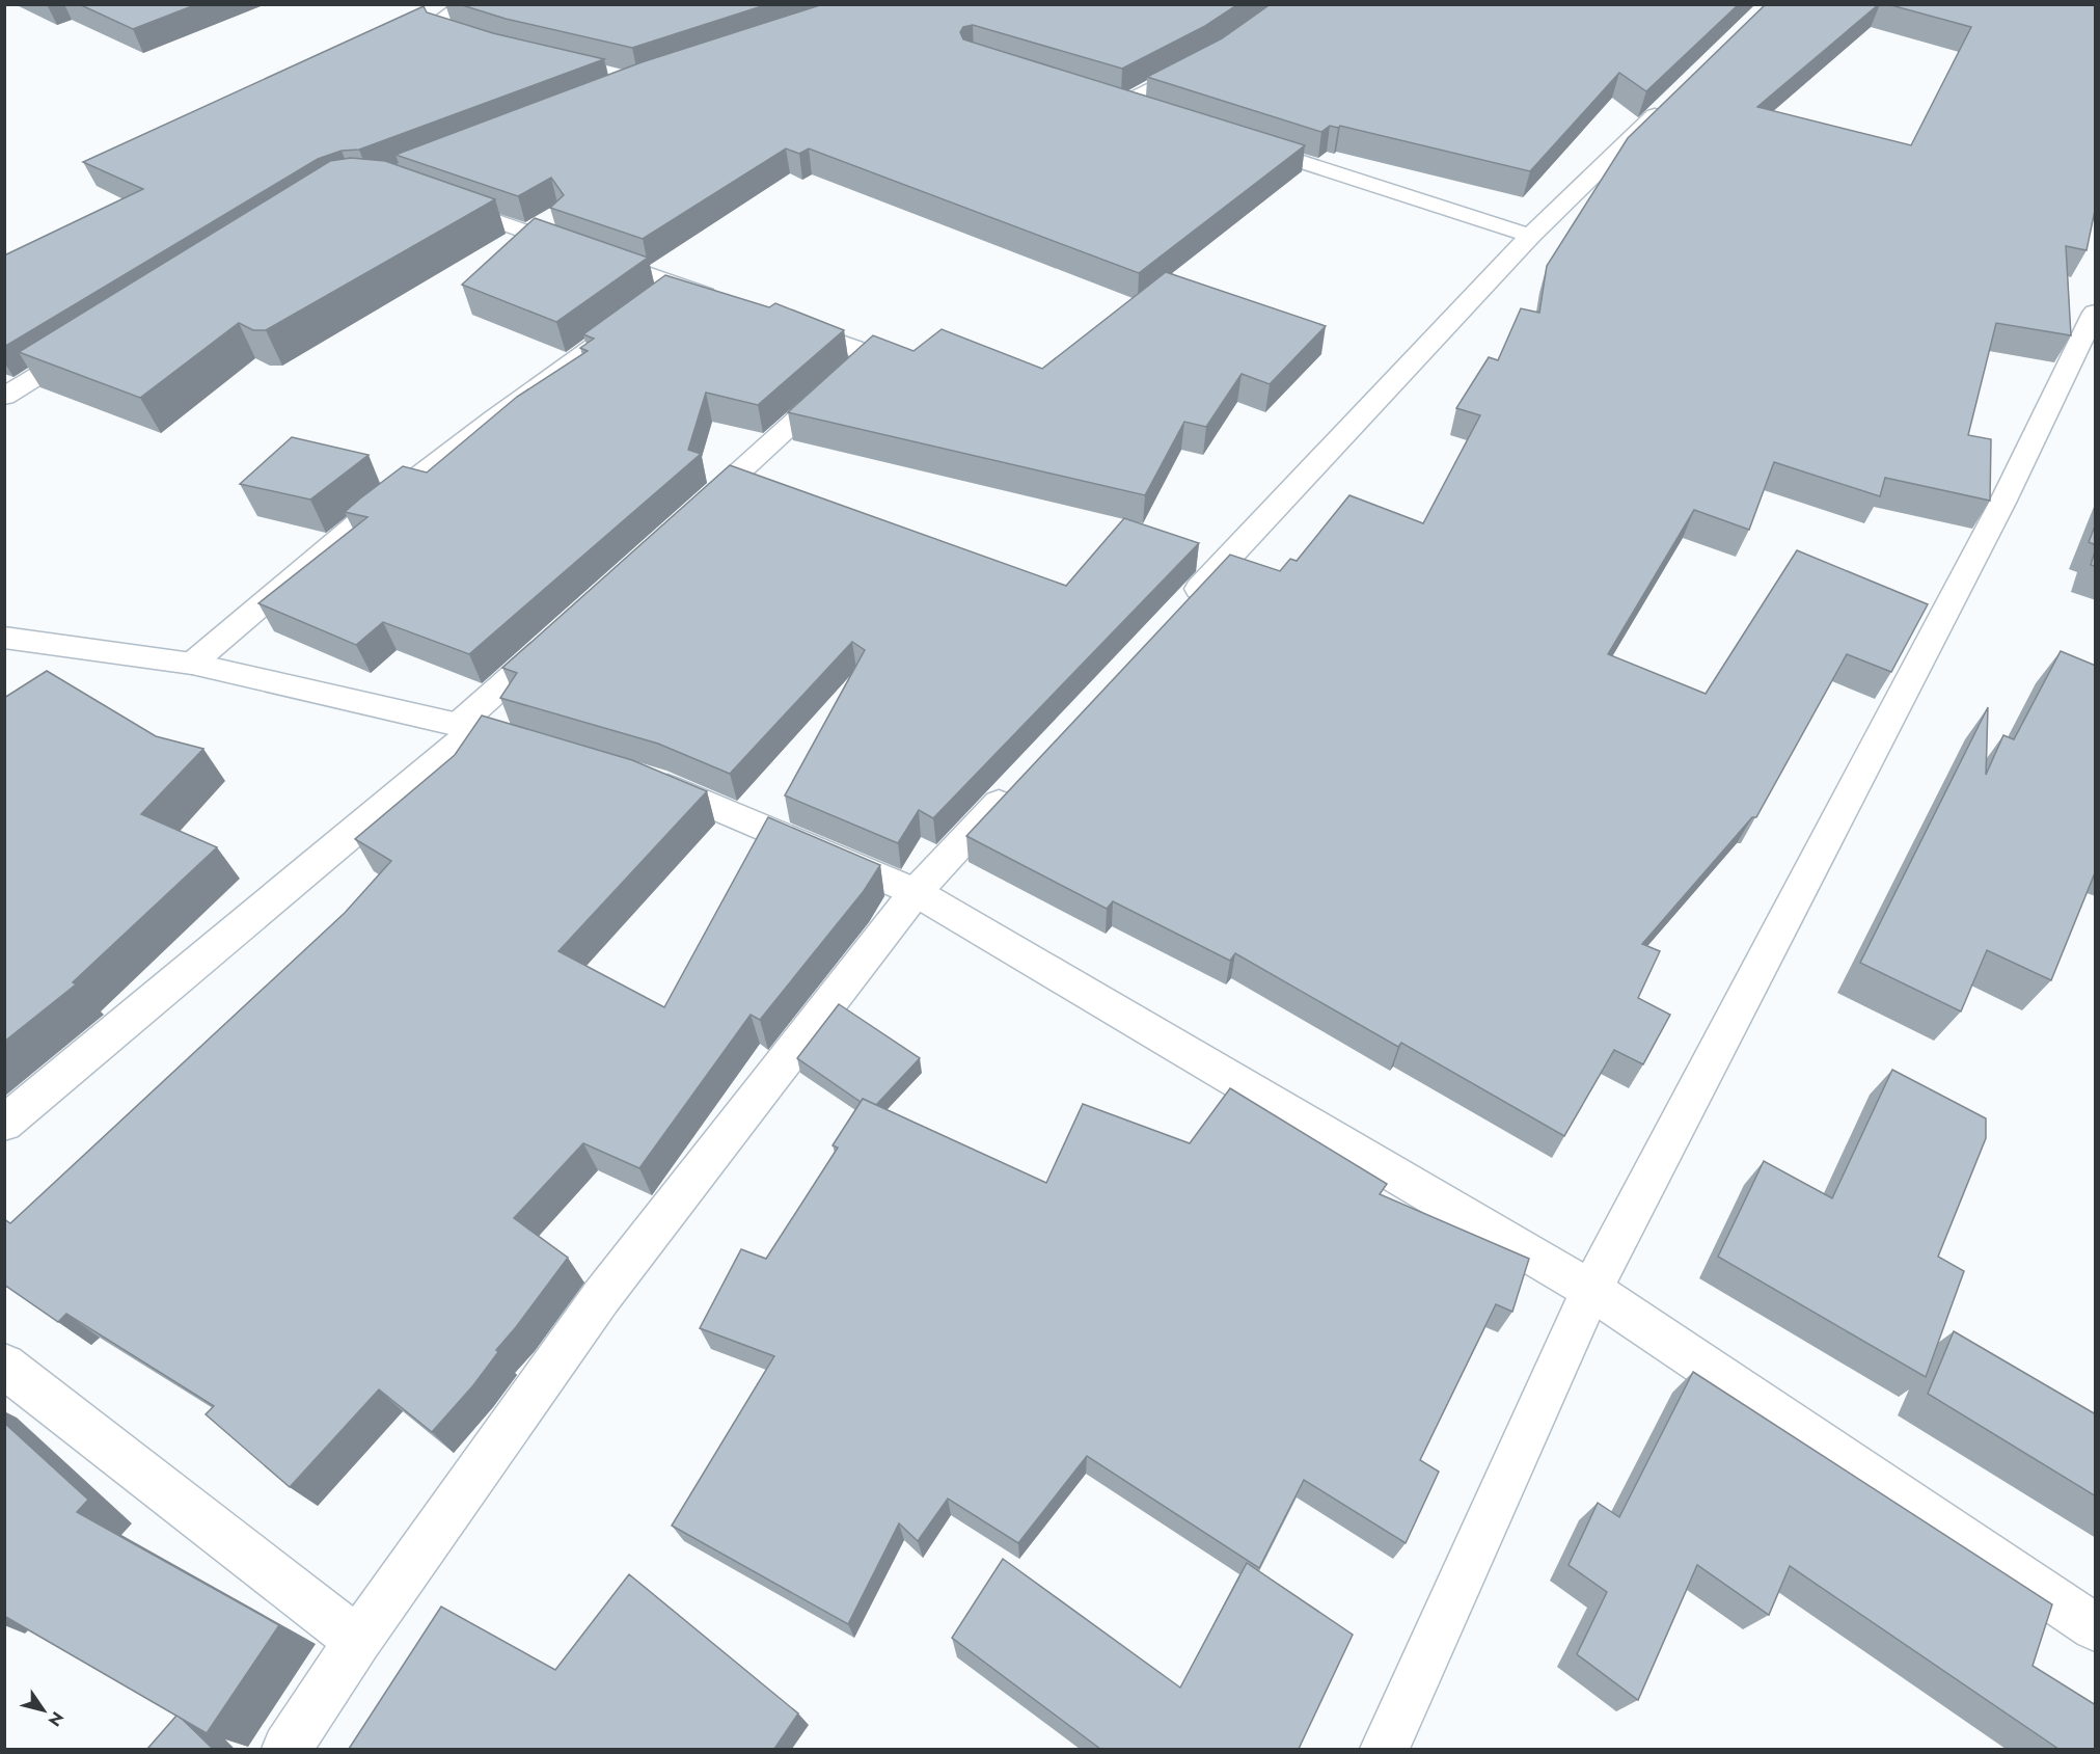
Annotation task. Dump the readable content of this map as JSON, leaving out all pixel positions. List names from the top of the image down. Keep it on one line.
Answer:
{"north":"bottom right"}
